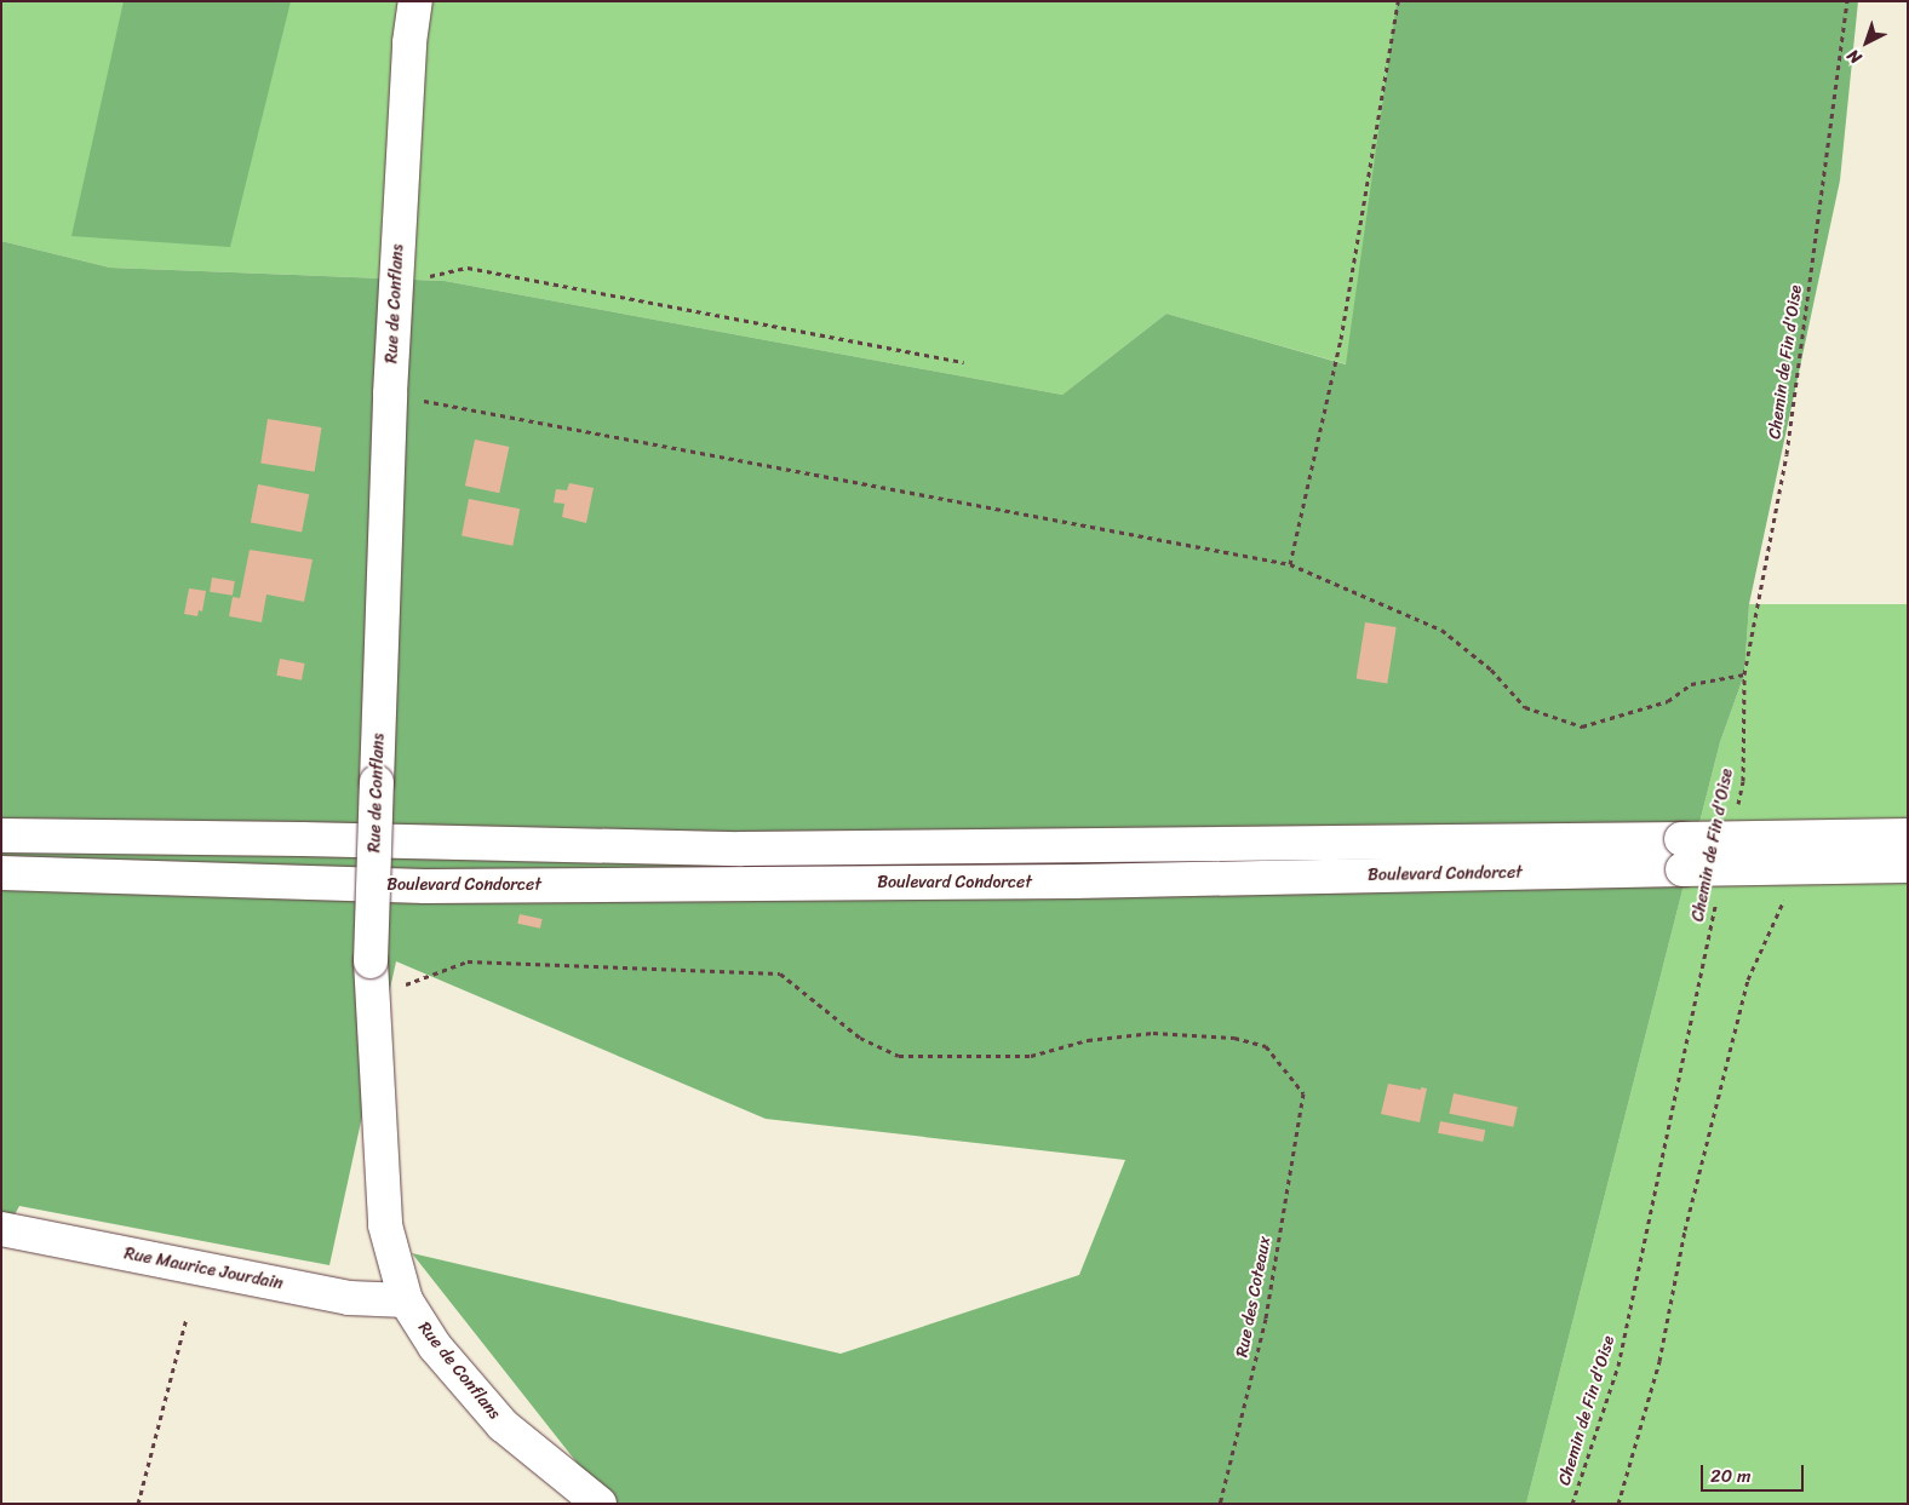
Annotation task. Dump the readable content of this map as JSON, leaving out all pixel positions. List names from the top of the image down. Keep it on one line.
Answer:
{"streets":{"main road":["Rue de Conflans","Boulevard Condorcet","Rue Maurice Jourdain"],"path":["Chemin de Fin d'Oise","Rue des Coteaux"]},"crossings":[["Rue de Conflans","Rue Maurice Jourdain"]],"scale_bar":"20 m","north":"bottom left"}
